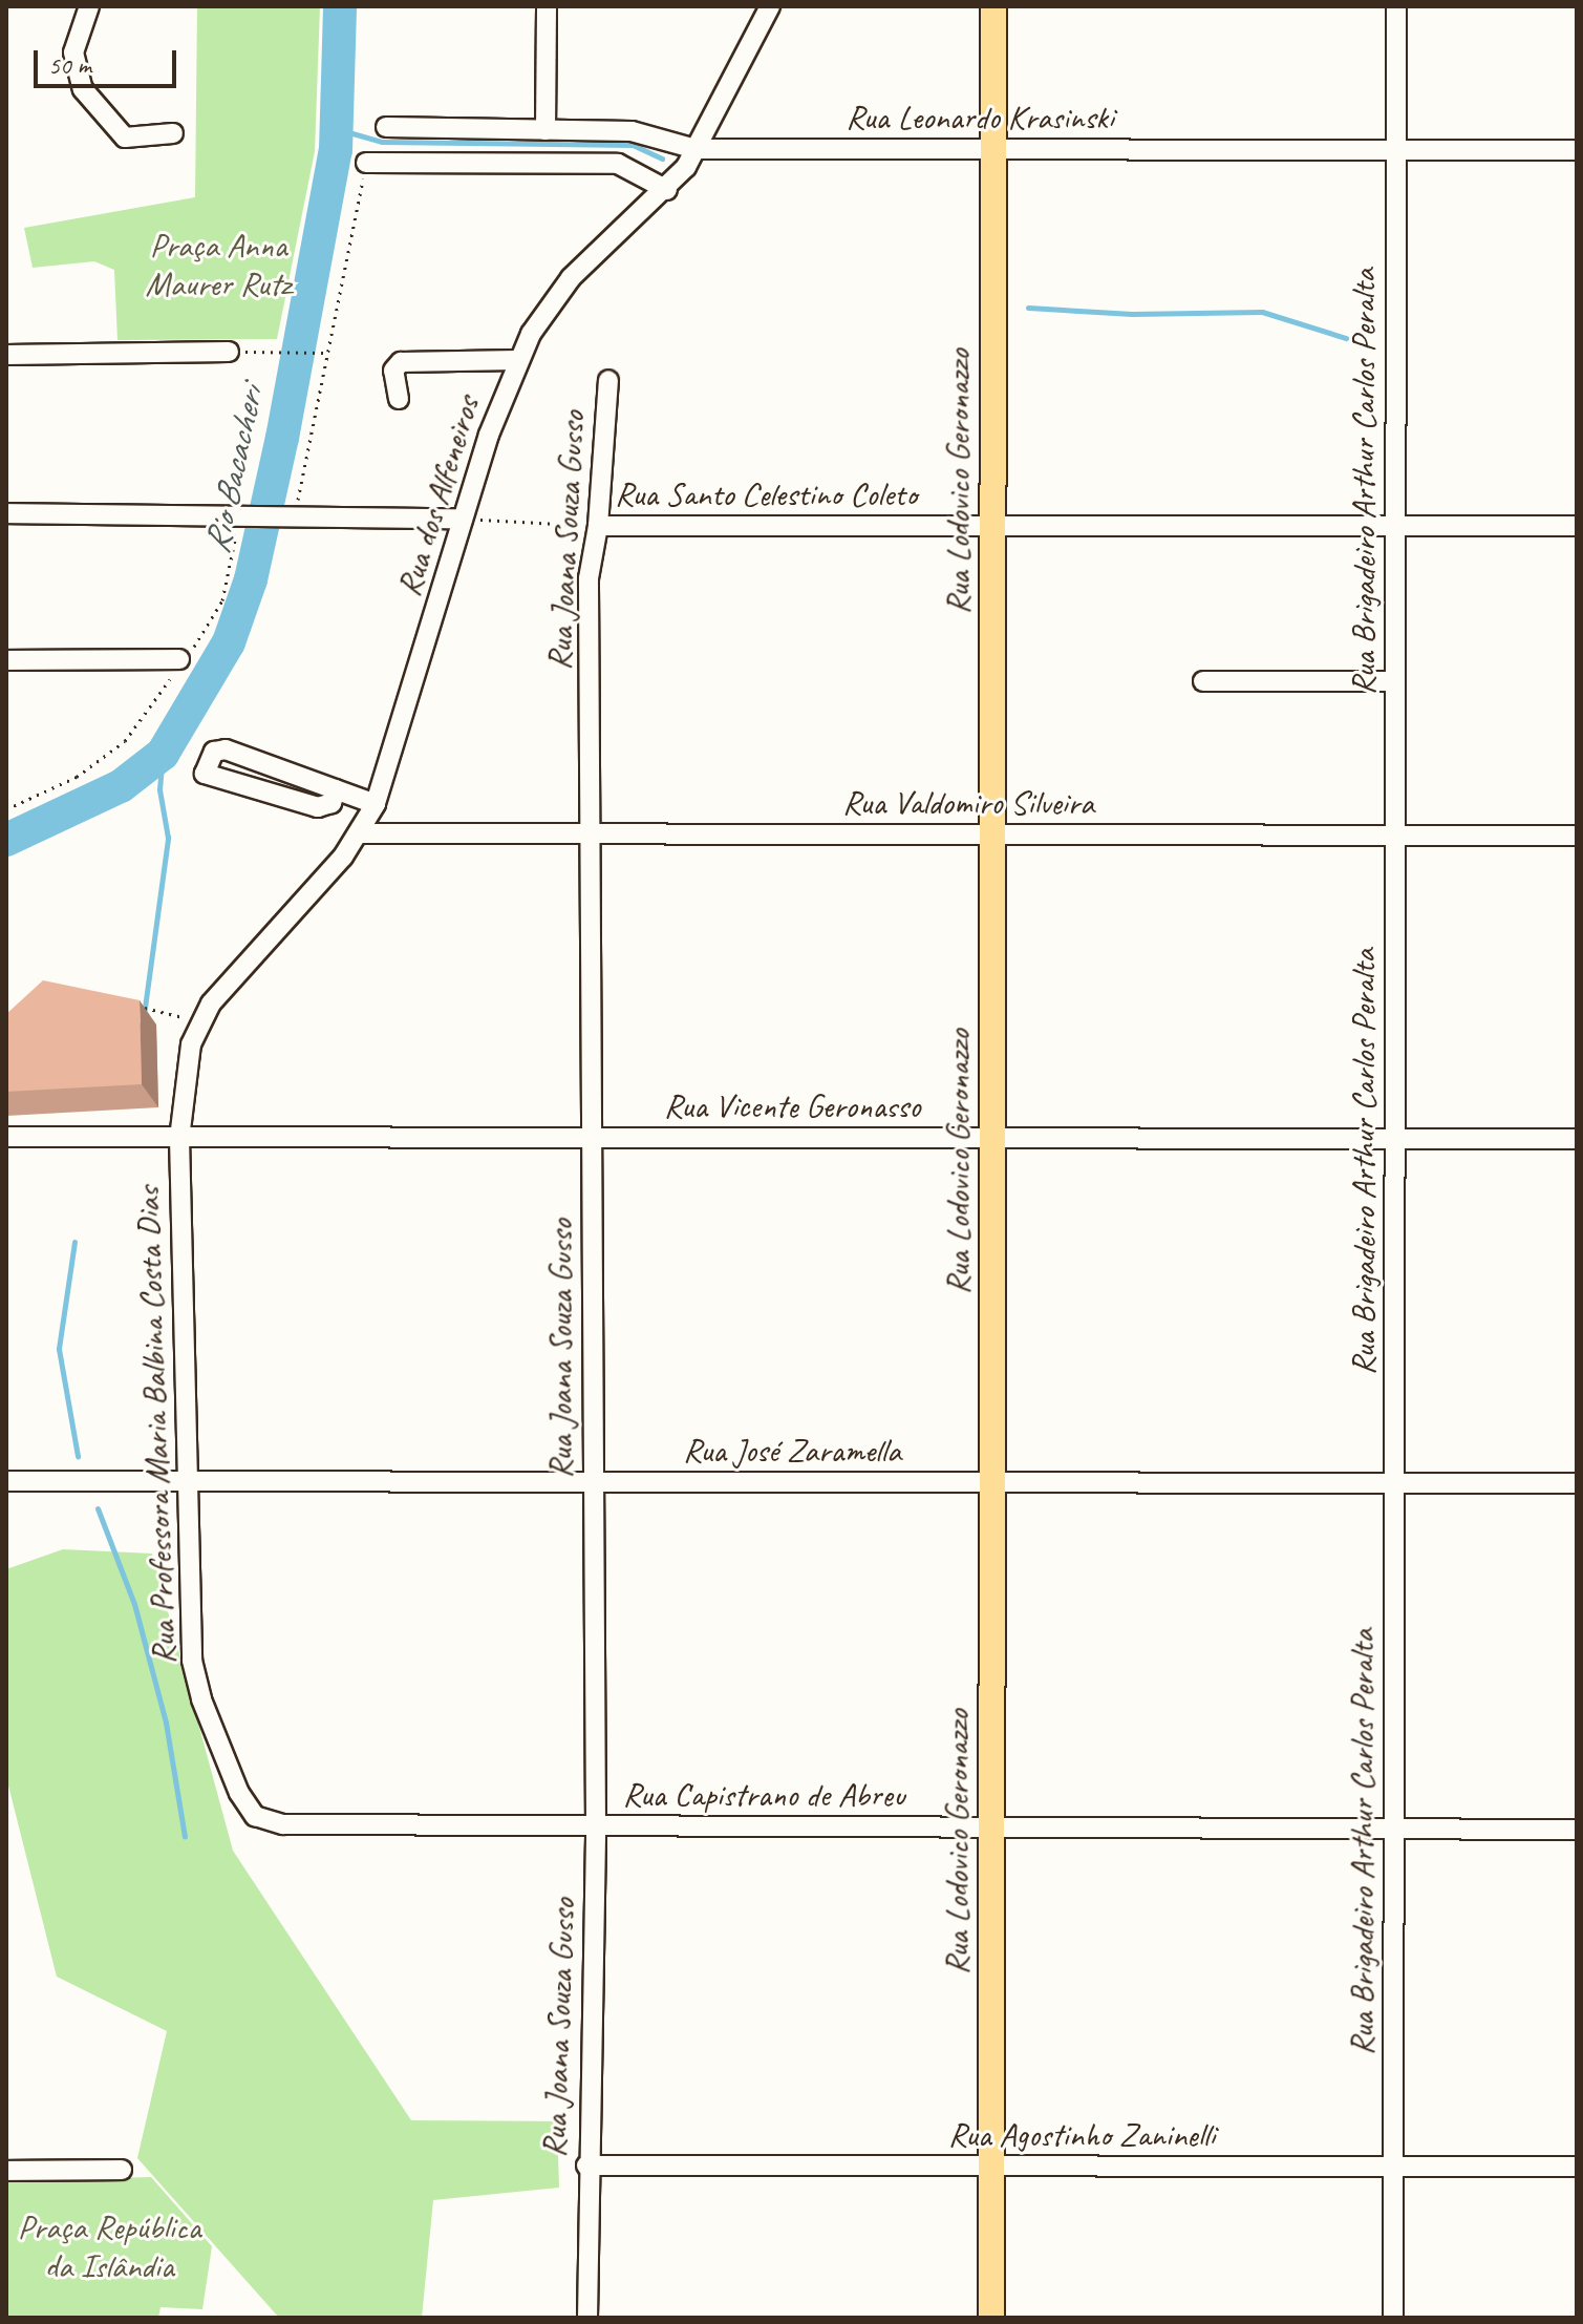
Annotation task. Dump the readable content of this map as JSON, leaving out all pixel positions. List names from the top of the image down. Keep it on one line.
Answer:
{"streets":{"main road":["Rua Lodovico Geronazzo"],"street":["Rua Leonardo Krasinski","Rua Brigadeiro Arthur Carlos Peralta","Rua Santo Celestino Coleto","Rua dos Alfeneiros","Rua Joana Souza Gusso","Rua Valdomiro Silveira","Rua Vicente Geronasso","Rua Professora Maria Balbina Costa Dias","Rua José Zaramella","Rua Capistrano de Abreu","Rua Agostinho Zaninelli"]},"crossings":[["Rua Leonardo Krasinski","Rua Lodovico Geronazzo"],["Rua Leonardo Krasinski","Rua Brigadeiro Arthur Carlos Peralta"],["Rua Leonardo Krasinski","Rua dos Alfeneiros"],["Rua Lodovico Geronazzo","Rua Santo Celestino Coleto"],["Rua Lodovico Geronazzo","Rua Valdomiro Silveira"],["Rua Lodovico Geronazzo","Rua Vicente Geronasso"],["Rua Lodovico Geronazzo","Rua José Zaramella"],["Rua Lodovico Geronazzo","Rua Capistrano de Abreu"],["Rua Lodovico Geronazzo","Rua Agostinho Zaninelli"],["Rua Brigadeiro Arthur Carlos Peralta","Rua Santo Celestino Coleto"],["Rua Brigadeiro Arthur Carlos Peralta","Rua Valdomiro Silveira"],["Rua Brigadeiro Arthur Carlos Peralta","Rua Vicente Geronasso"],["Rua Brigadeiro Arthur Carlos Peralta","Rua José Zaramella"],["Rua Brigadeiro Arthur Carlos Peralta","Rua Capistrano de Abreu"],["Rua Brigadeiro Arthur Carlos Peralta","Rua Agostinho Zaninelli"],["Rua Santo Celestino Coleto","Rua dos Alfeneiros"],["Rua Santo Celestino Coleto","Rua Joana Souza Gusso"],["Rua dos Alfeneiros","Rua Valdomiro Silveira"],["Rua dos Alfeneiros","Rua Professora Maria Balbina Costa Dias"],["Rua Joana Souza Gusso","Rua Valdomiro Silveira"],["Rua Joana Souza Gusso","Rua Vicente Geronasso"],["Rua Joana Souza Gusso","Rua José Zaramella"],["Rua Joana Souza Gusso","Rua Capistrano de Abreu"],["Rua Joana Souza Gusso","Rua Agostinho Zaninelli"],["Rua Vicente Geronasso","Rua Professora Maria Balbina Costa Dias"],["Rua Professora Maria Balbina Costa Dias","Rua José Zaramella"],["Rua Professora Maria Balbina Costa Dias","Rua Capistrano de Abreu"]],"water":["Rio Bacacheri"],"parks":["Praça Anna Maurer Rutz","Praça República da Islândia"],"scale_bar":"50 m"}
